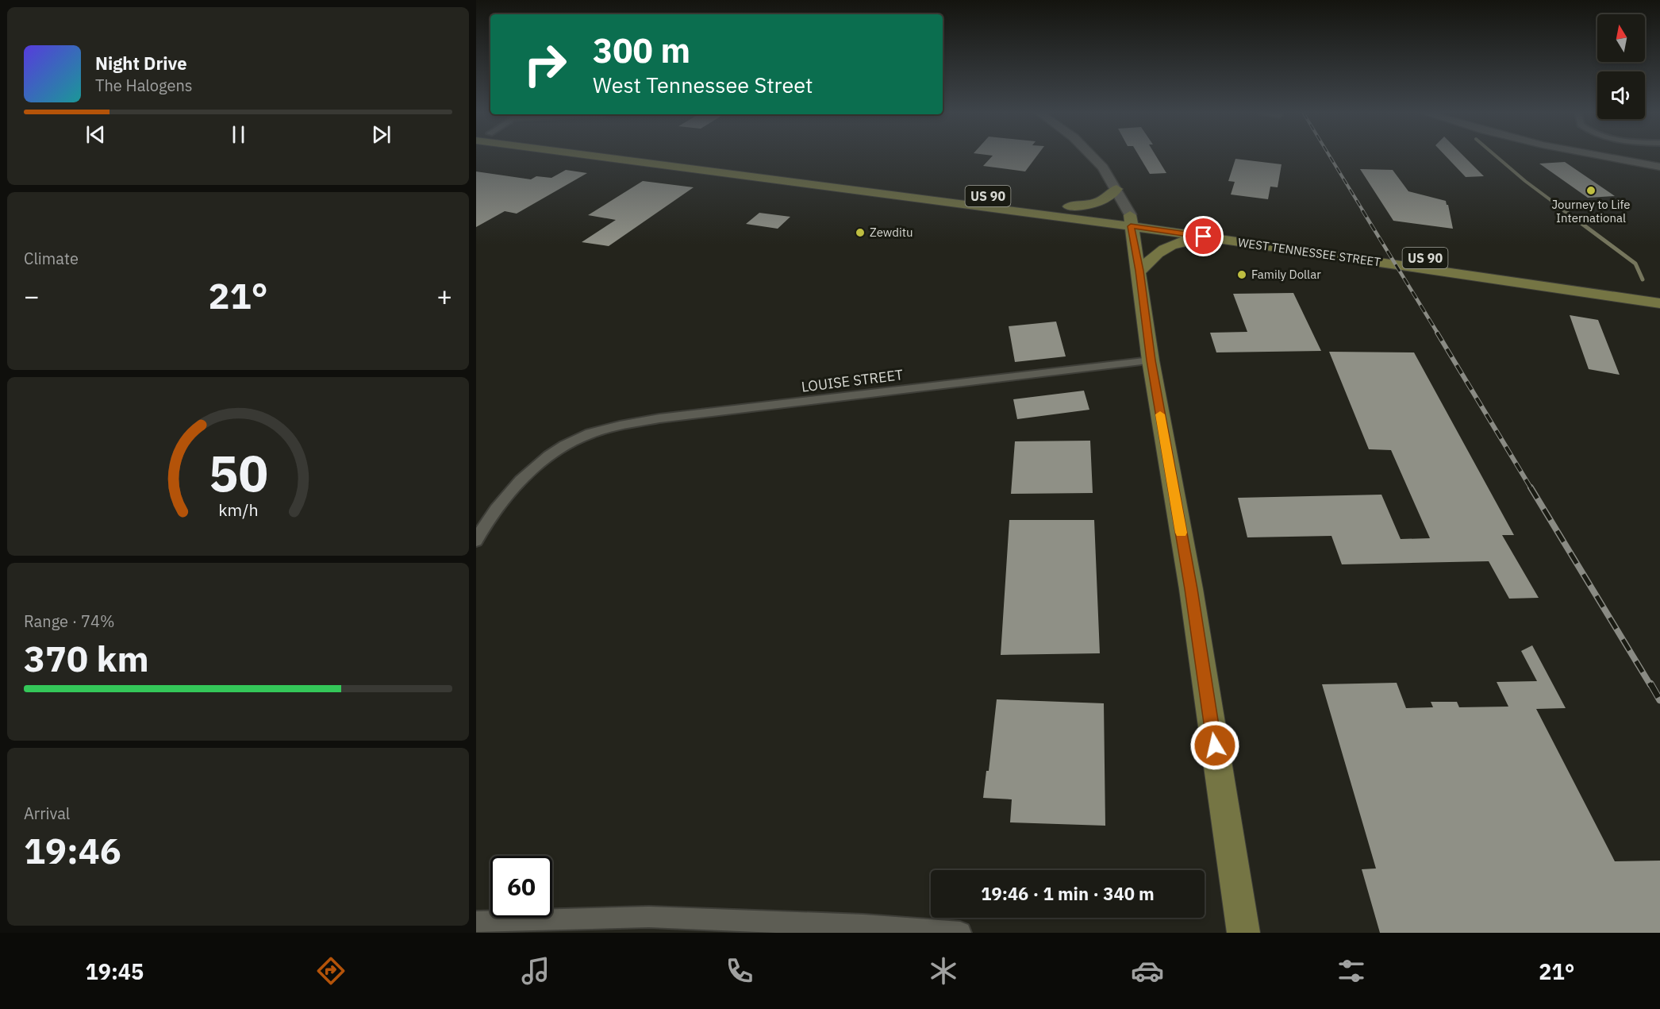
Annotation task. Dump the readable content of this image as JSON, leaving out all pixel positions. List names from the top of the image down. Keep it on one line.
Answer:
{"streets":{"main road":["US 90","WEST TENNESSEE STREET"],"street":["LOUISE STREET"]},"places":["Journey to Life International","Zewditu","Family Dollar"],"north":"top","page":{"turn":["300 m","West Tennessee Street"],"song":["Night Drive","The Halogens"],"tile":["Climate",["Range · 74%","370 km"],["Arrival","19:46"]],"heat":["−","21°","+"],"limit":"60","trip":"19:46 · 1 min · 340 m","tabs":["19:45","21°"],"gauge":["50","km/h"]}}
